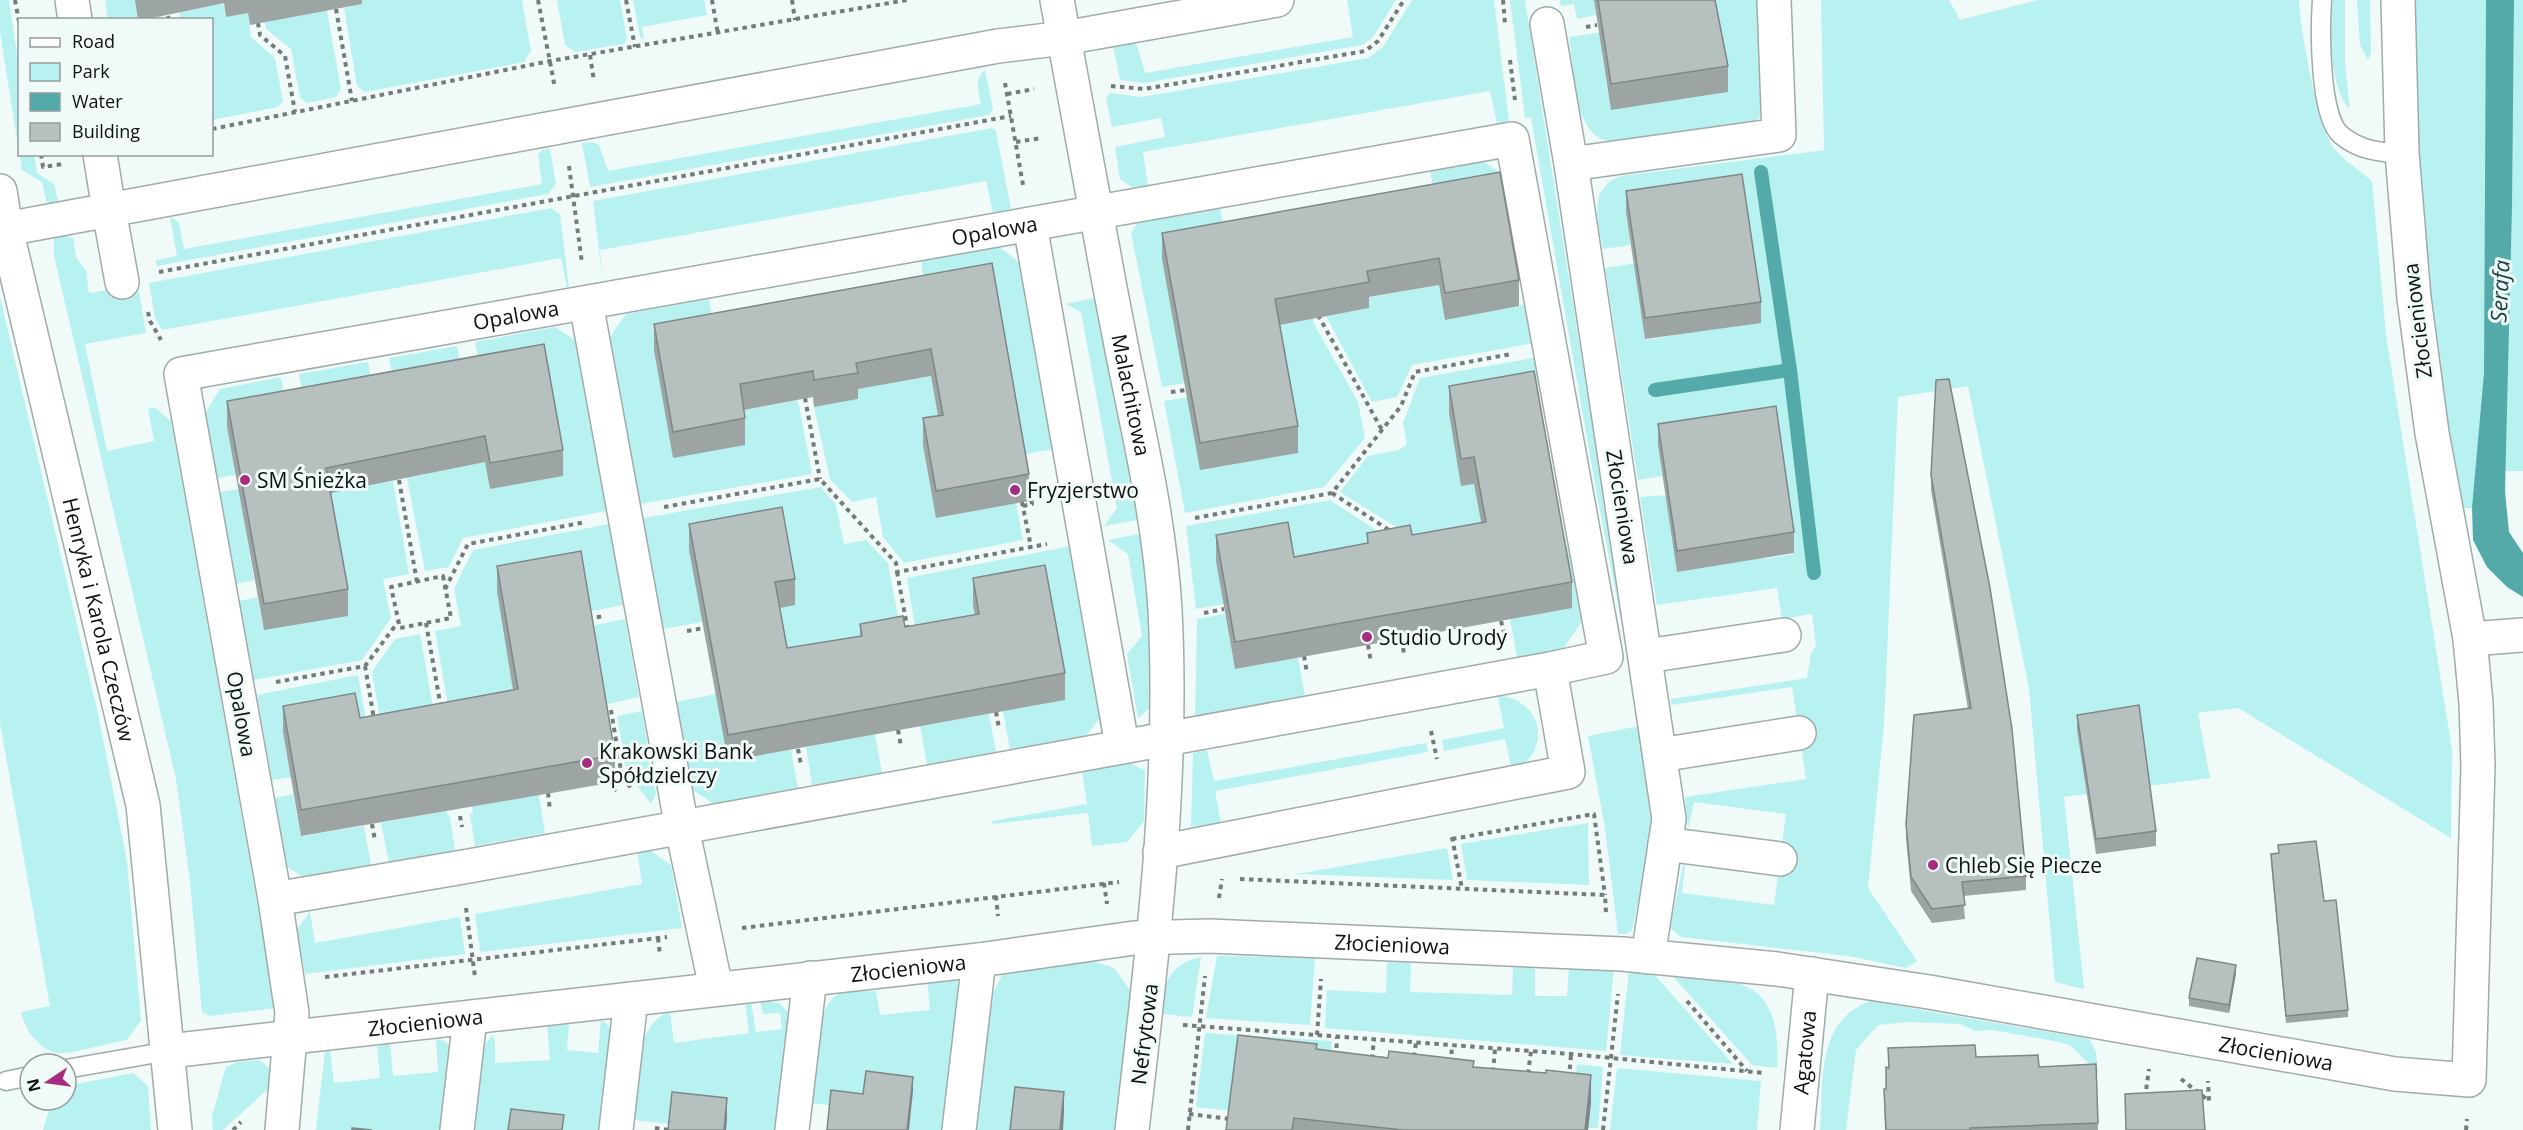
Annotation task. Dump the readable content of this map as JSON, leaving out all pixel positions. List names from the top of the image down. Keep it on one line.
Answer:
{"streets":{"street":["Opalowa","Złocieniowa","Malachitowa","Henryka i Karola Czeczów","Nefrytowa","Agatowa"]},"crossings":[["Opalowa","Złocieniowa"],["Opalowa","Malachitowa"],["Złocieniowa","Malachitowa"],["Złocieniowa","Henryka i Karola Czeczów"],["Złocieniowa","Nefrytowa"],["Złocieniowa","Agatowa"],["Malachitowa","Nefrytowa"]],"water":["Serafa"],"places":["SM Śnieżka","Fryzjerstwo","Studio Urody","Krakowski Bank Spółdzielczy","Chleb Się Piecze"],"legend":["Road","Park","Water","Building"],"north":"left"}
